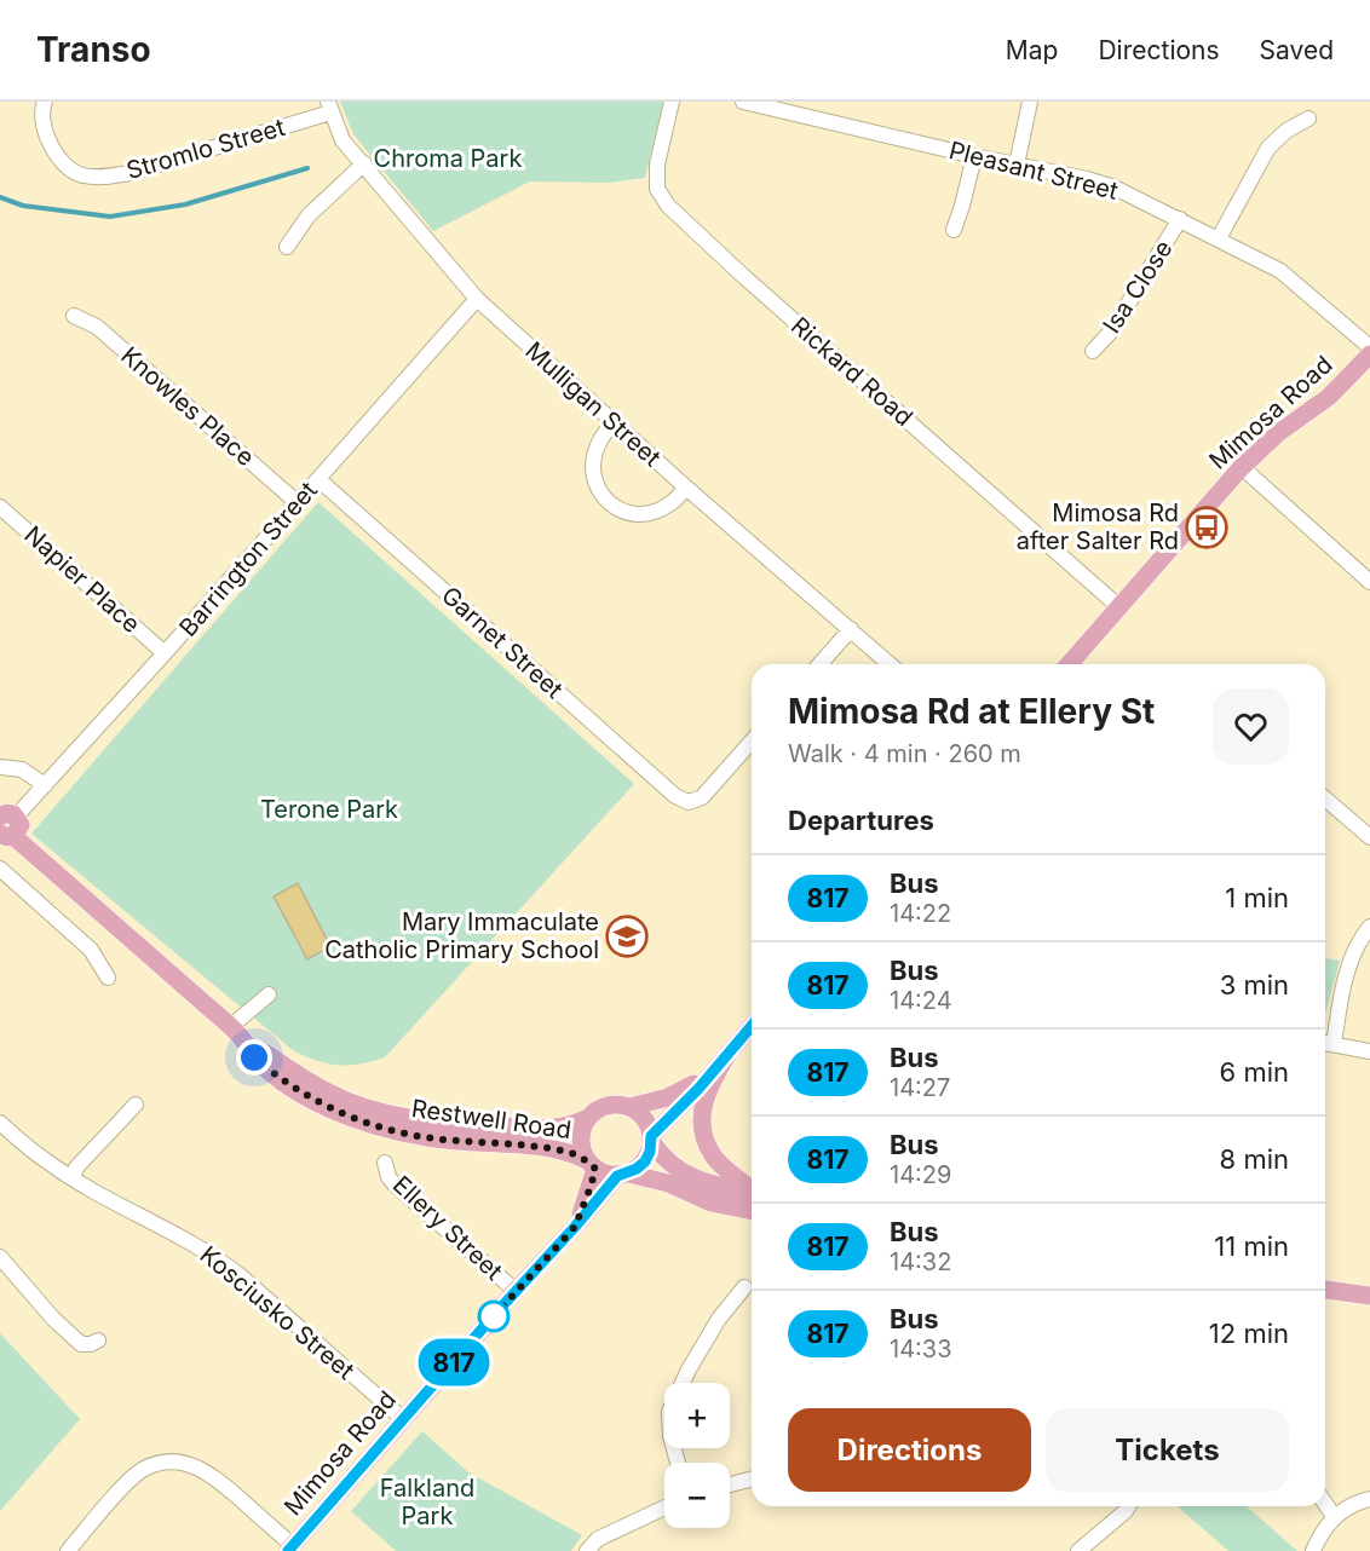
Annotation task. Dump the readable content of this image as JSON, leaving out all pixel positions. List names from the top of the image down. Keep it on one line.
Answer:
{"streets":{"main road":["Mimosa Road","Restwell Road"],"street":["Stromlo Street","Pleasant Street","Isa Close","Rickard Road","Mulligan Street","Knowles Place","Barrington Street","Napier Place","Garnet Street","Ellery Street","Kosciusko Street"]},"crossings":[["Stromlo Street","Mulligan Street"],["Pleasant Street","Isa Close"],["Rickard Road","Mimosa Road"],["Mulligan Street","Barrington Street"],["Knowles Place","Barrington Street"],["Mimosa Road","Restwell Road"],["Mimosa Road","Ellery Street"],["Mimosa Road","Kosciusko Street"],["Barrington Street","Napier Place"],["Barrington Street","Garnet Street"]],"parks":["Chroma Park","Terone Park","Falkland Park"],"places":{"bus stop":["Mimosa Rd after Salter Rd"],"school or university":["Mary Immaculate Catholic Primary School"]},"lines":["bus line 817"],"page":{"header":"Transo","nav":["Map","Directions","Saved"],"on_map":"817","heading":[["Mimosa Rd at Ellery St","Walk · 4 min · 260 m"],"Departures"],"list":[{"mark":"817","name":"Bus","note":"14:22","value":"1 min"},{"mark":"817","name":"Bus","note":"14:24","value":"3 min"},{"mark":"817","name":"Bus","note":"14:27","value":"6 min"},{"mark":"817","name":"Bus","note":"14:29","value":"8 min"},{"mark":"817","name":"Bus","note":"14:32","value":"11 min"},{"mark":"817","name":"Bus","note":"14:33","value":"12 min"}],"map_buttons":["+","−"],"buttons":["Directions","Tickets"]}}
